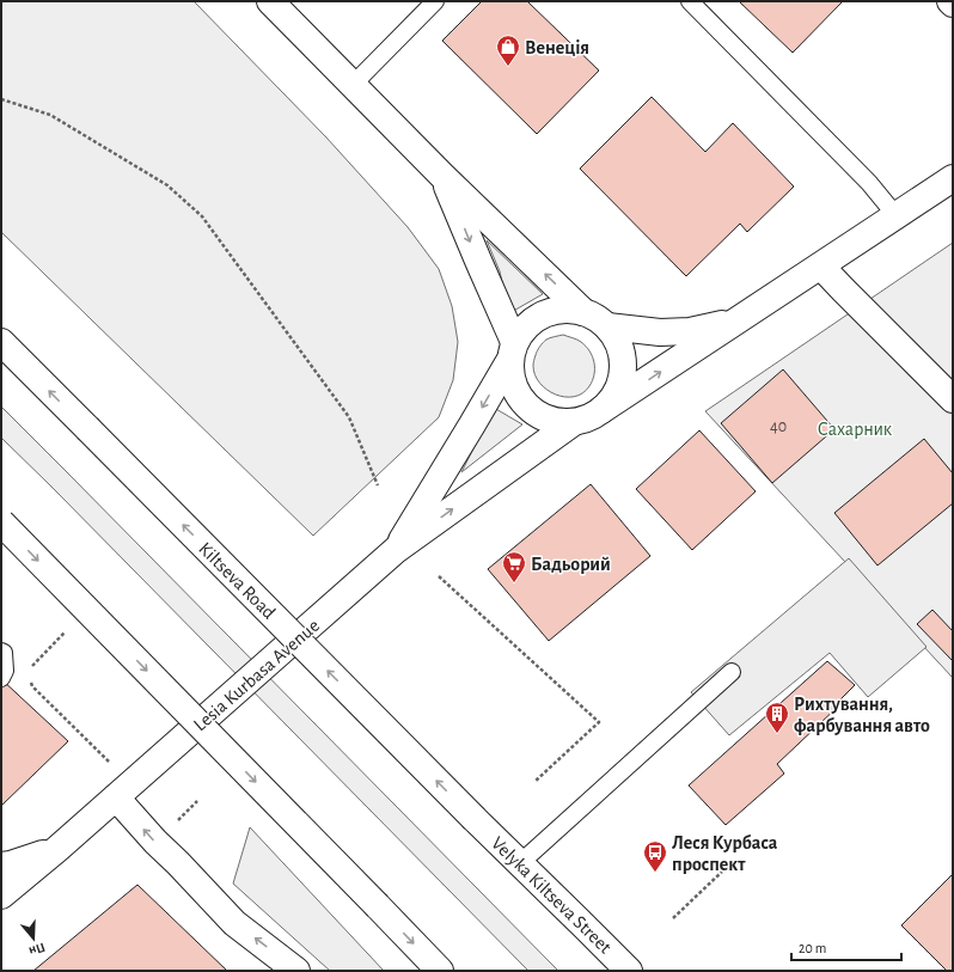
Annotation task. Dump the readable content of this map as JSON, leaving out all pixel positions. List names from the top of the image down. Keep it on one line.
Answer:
{"streets":{"main road":["Kiltseva Road","Lesia Kurbasa Avenue","Velyka Kiltseva Street"]},"crossings":[["Kiltseva Road","Velyka Kiltseva Street"]],"parks":["Сахарник"],"places":{"shop":["Венеція"],"supermarket":["Бадьорий"],"building":["Рихтування, фарбування авто"],"bus stop":["Леся Курбаса проспект"]},"house_numbers":["40"],"scale_bar":"20 m","north":"bottom"}
